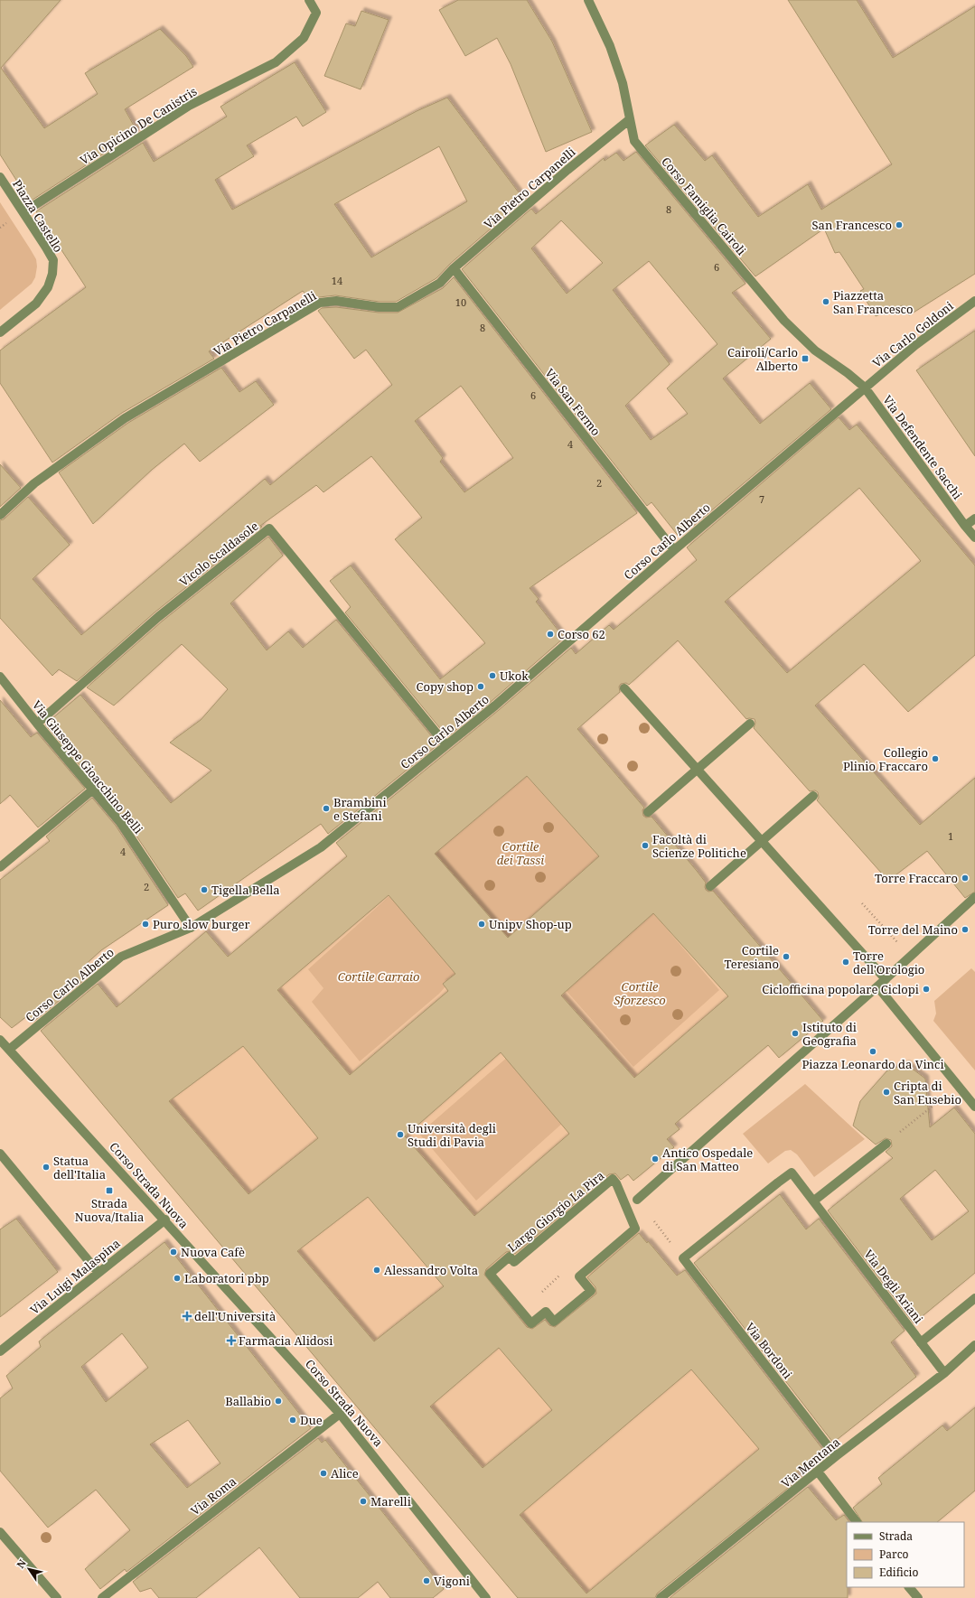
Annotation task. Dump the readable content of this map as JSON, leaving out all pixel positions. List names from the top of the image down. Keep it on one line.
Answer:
{"streets":{"street":["Via Opicino De Canistris","Via Pietro Carpanelli","Corso Famiglia Cairoli","Piazza Castello","Via Carlo Goldoni","Via San Fermo","Via Defendente Sacchi","Corso Carlo Alberto","Vicolo Scaldasole","Via Giuseppe Gioacchino Belli","Corso Strada Nuova","Largo Giorgio La Pira","Via Luigi Malaspina","Via Degli Ariani","Via Bordoni","Via Mentana","Via Roma"]},"crossings":[["Via Opicino De Canistris","Piazza Castello"],["Via Pietro Carpanelli","Corso Famiglia Cairoli"],["Via Pietro Carpanelli","Via San Fermo"],["Corso Famiglia Cairoli","Via Carlo Goldoni"],["Corso Famiglia Cairoli","Via Defendente Sacchi"],["Corso Famiglia Cairoli","Corso Carlo Alberto"],["Via Carlo Goldoni","Via Defendente Sacchi"],["Via Carlo Goldoni","Corso Carlo Alberto"],["Via San Fermo","Corso Carlo Alberto"],["Via Defendente Sacchi","Corso Carlo Alberto"],["Corso Carlo Alberto","Vicolo Scaldasole"],["Corso Carlo Alberto","Via Giuseppe Gioacchino Belli"],["Corso Carlo Alberto","Corso Strada Nuova"],["Vicolo Scaldasole","Via Giuseppe Gioacchino Belli"],["Corso Strada Nuova","Via Luigi Malaspina"],["Corso Strada Nuova","Via Roma"],["Via Degli Ariani","Via Bordoni"],["Via Degli Ariani","Via Mentana"],["Via Bordoni","Via Mentana"]],"parks":["Cortile dei Tassi","Cortile Carraio","Cortile Sforzesco"],"places":{"other":["San Francesco","Piazzetta San Francesco","Corso 62","Ukok","Copy shop","Collegio Plinio Fraccaro","Brambini e Stefani","Facoltà di Scienze Politiche","Torre Fraccaro","Tigella Bella","Puro slow burger","Unipv Shop-up","Torre del Maino","Cortile Teresiano","Torre dell'Orologio","Ciclofficina popolare Ciclopi","Istituto di Geografia","Piazza Leonardo da Vinci","Cripta di San Eusebio","Università degli Studi di Pavia","Antico Ospedale di San Matteo","Statua dell'Italia","Nuova Cafè","Alessandro Volta","Laboratori pbp","Ballabio","Due","Alice","Marelli","Vigoni"],"transit":["Cairoli/Carlo Alberto","Strada Nuova/Italia"],"health":["dell'Università","Farmacia Alidosi"]},"house_numbers":["8","6","14","10","8","6","4","2","7","1","4","2"],"legend":["Strada","Parco","Edificio"],"north":"top left"}
